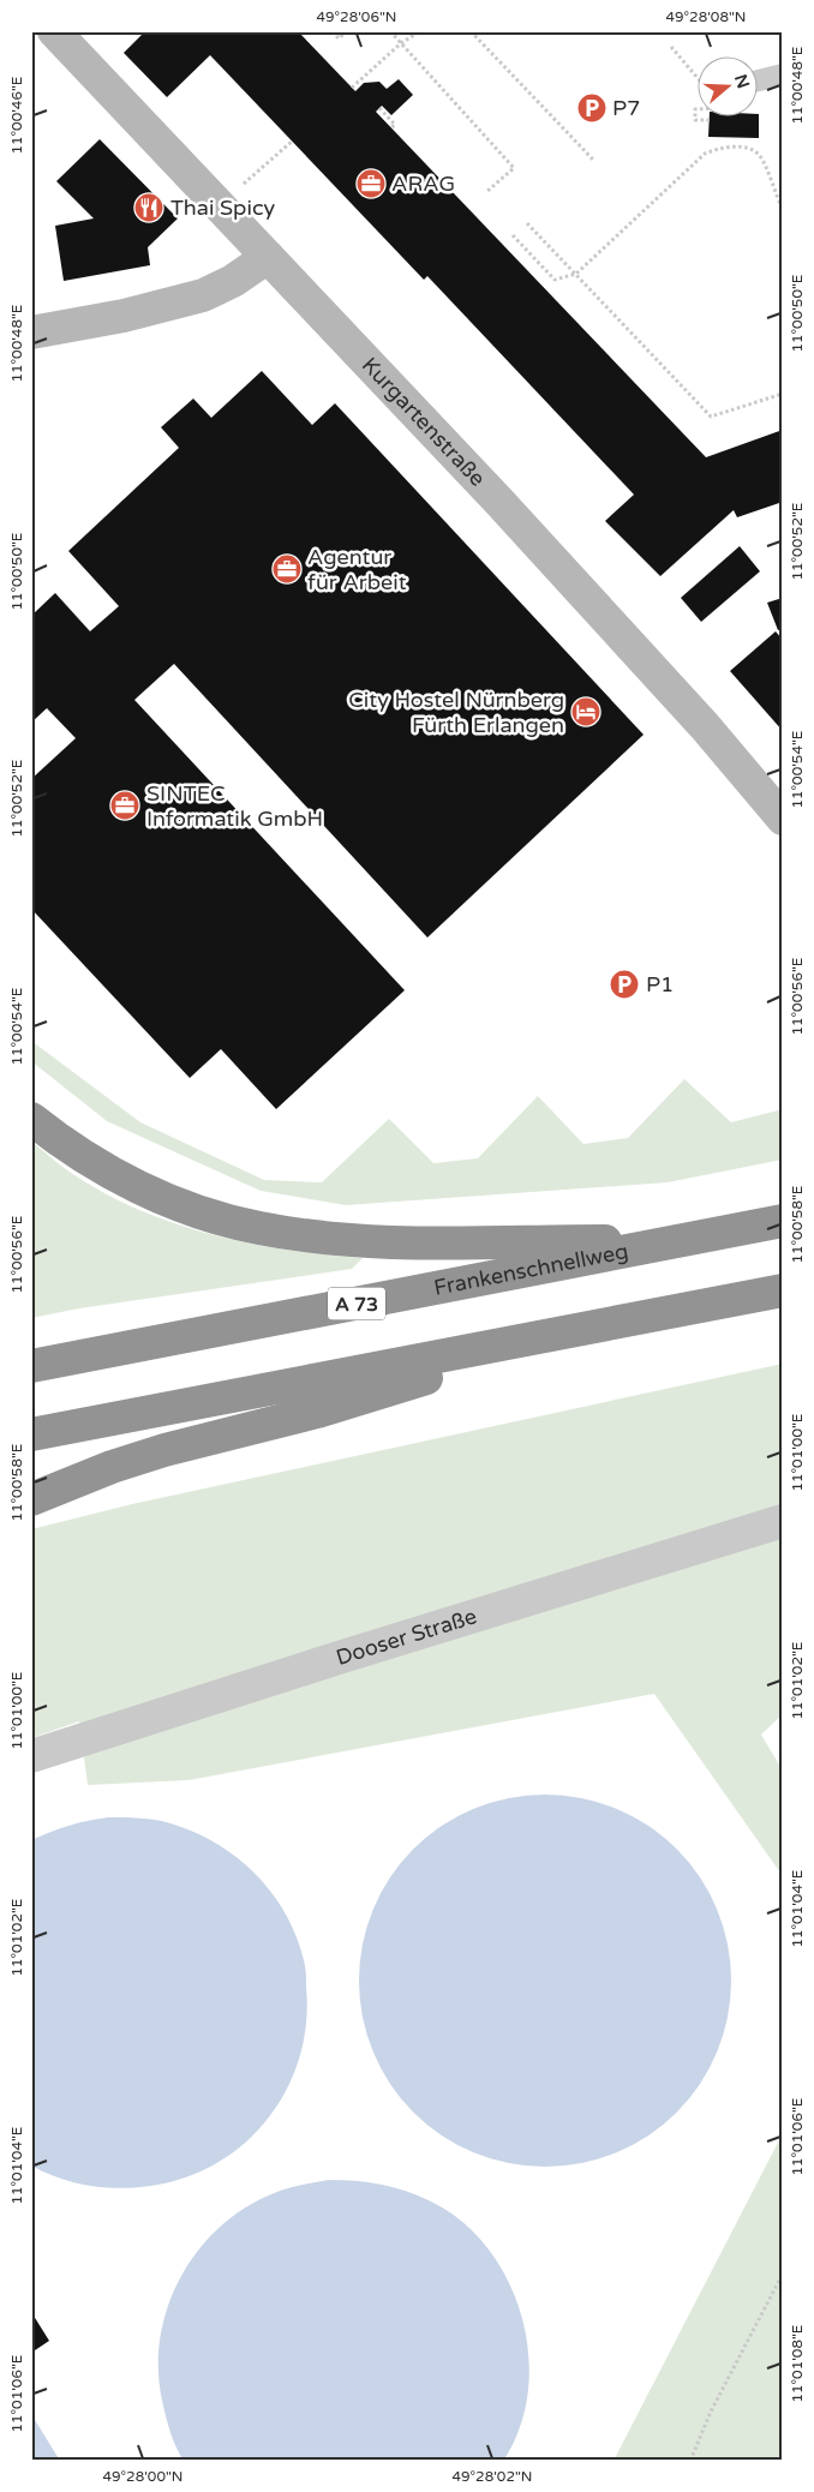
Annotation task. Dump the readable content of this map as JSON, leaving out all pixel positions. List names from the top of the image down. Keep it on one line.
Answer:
{"streets":{"highway":["Frankenschnellweg","A 73"],"main road":["Kurgartenstraße"],"street":["Dooser Straße"]},"places":{"parking":["P7","P1"],"office":["ARAG","Agentur für Arbeit","SINTEC Informatik GmbH"],"restaurant":["Thai Spicy"],"hotel":["City Hostel Nürnberg Fürth Erlangen"]},"north":"right","coordinates":["49°28'06\"N","49°28'08\"N","11°00'48\"E","11°00'46\"E","11°00'50\"E","11°00'52\"E","11°00'54\"E","11°00'56\"E","11°00'58\"E","11°01'00\"E","11°01'02\"E","11°01'04\"E","11°01'06\"E","11°01'08\"E","49°28'00\"N","49°28'02\"N"]}
